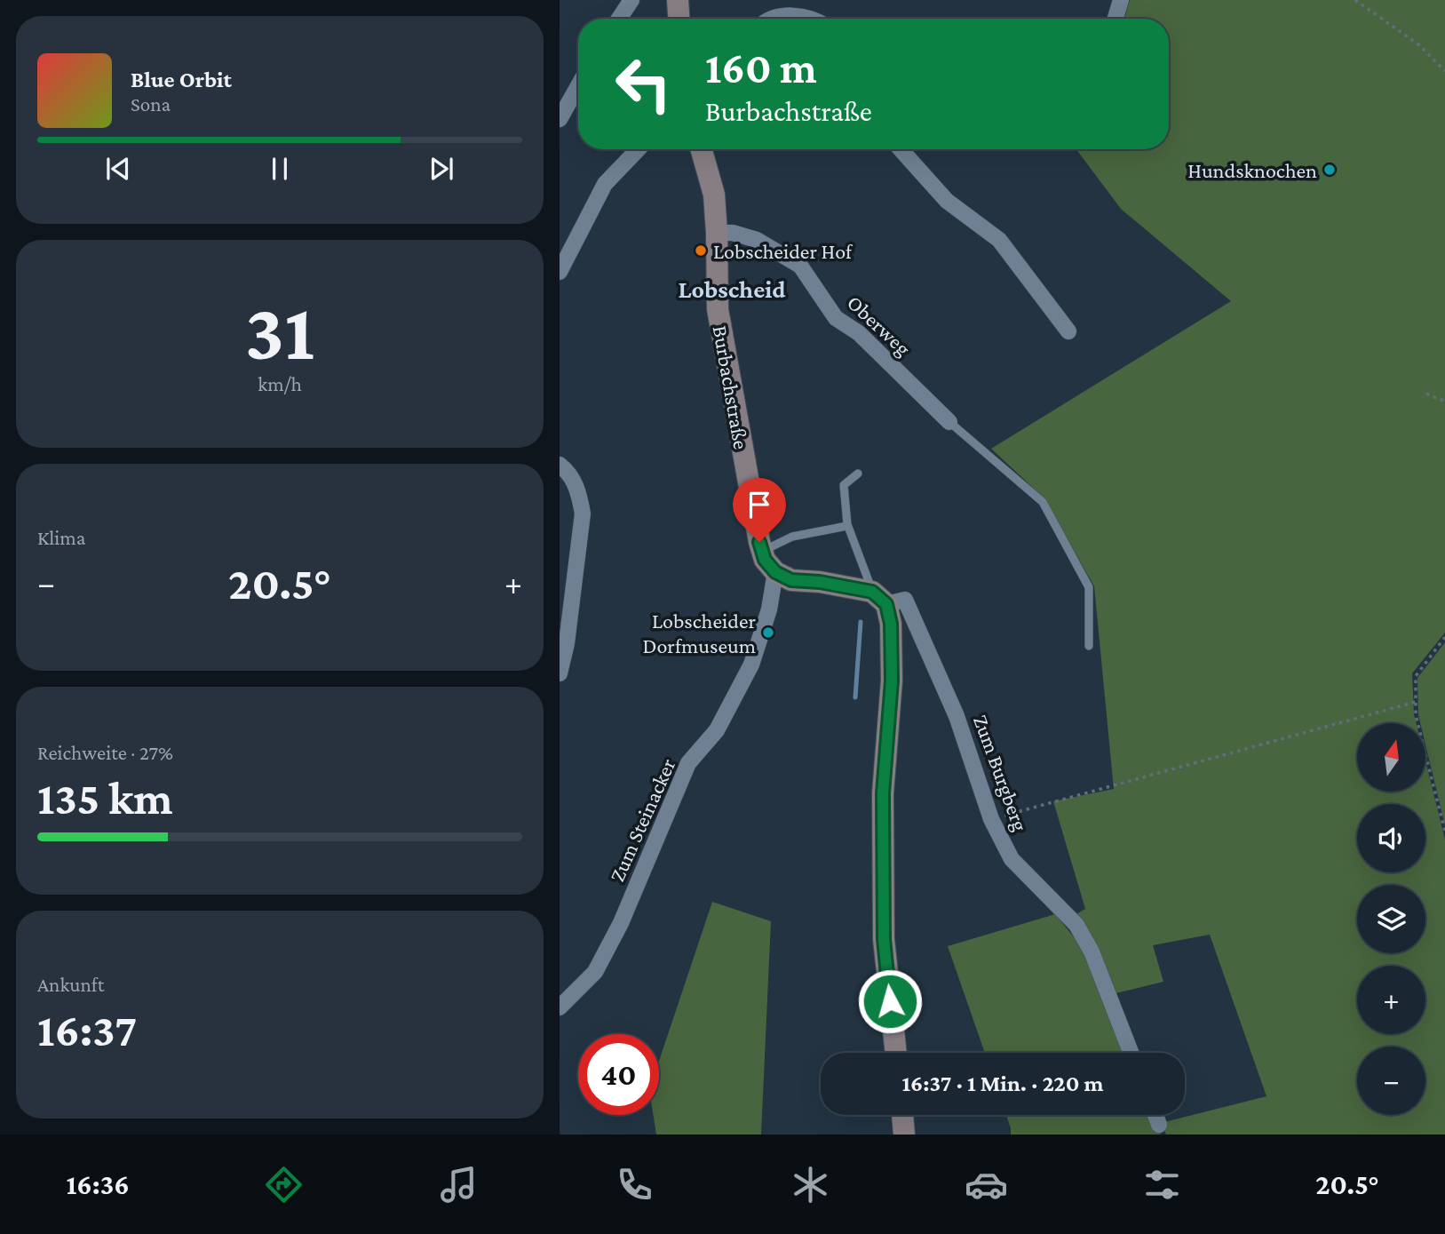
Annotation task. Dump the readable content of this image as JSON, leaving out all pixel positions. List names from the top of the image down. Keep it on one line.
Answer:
{"streets":{"street":["Oberweg","Burbachstraße","Zum Burgberg","Zum Steinacker"]},"crossings":[["Oberweg","Burbachstraße"],["Burbachstraße","Zum Steinacker"]],"districts":["Lobscheid"],"places":["Hundsknochen","Lobscheider Hof","Lobscheider Dorfmuseum"],"north":"top","page":{"turn":["160 m","Burbachstraße"],"song":["Blue Orbit","Sona"],"tile":[["31","km/h"],"Klima",["Reichweite · 27%","135 km"],["Ankunft","16:37"]],"heat":["−","20.5°","+"],"map_buttons":["+","−"],"limit":"40","trip":"16:37 · 1 Min. · 220 m","tabs":["16:36","20.5°"]}}
